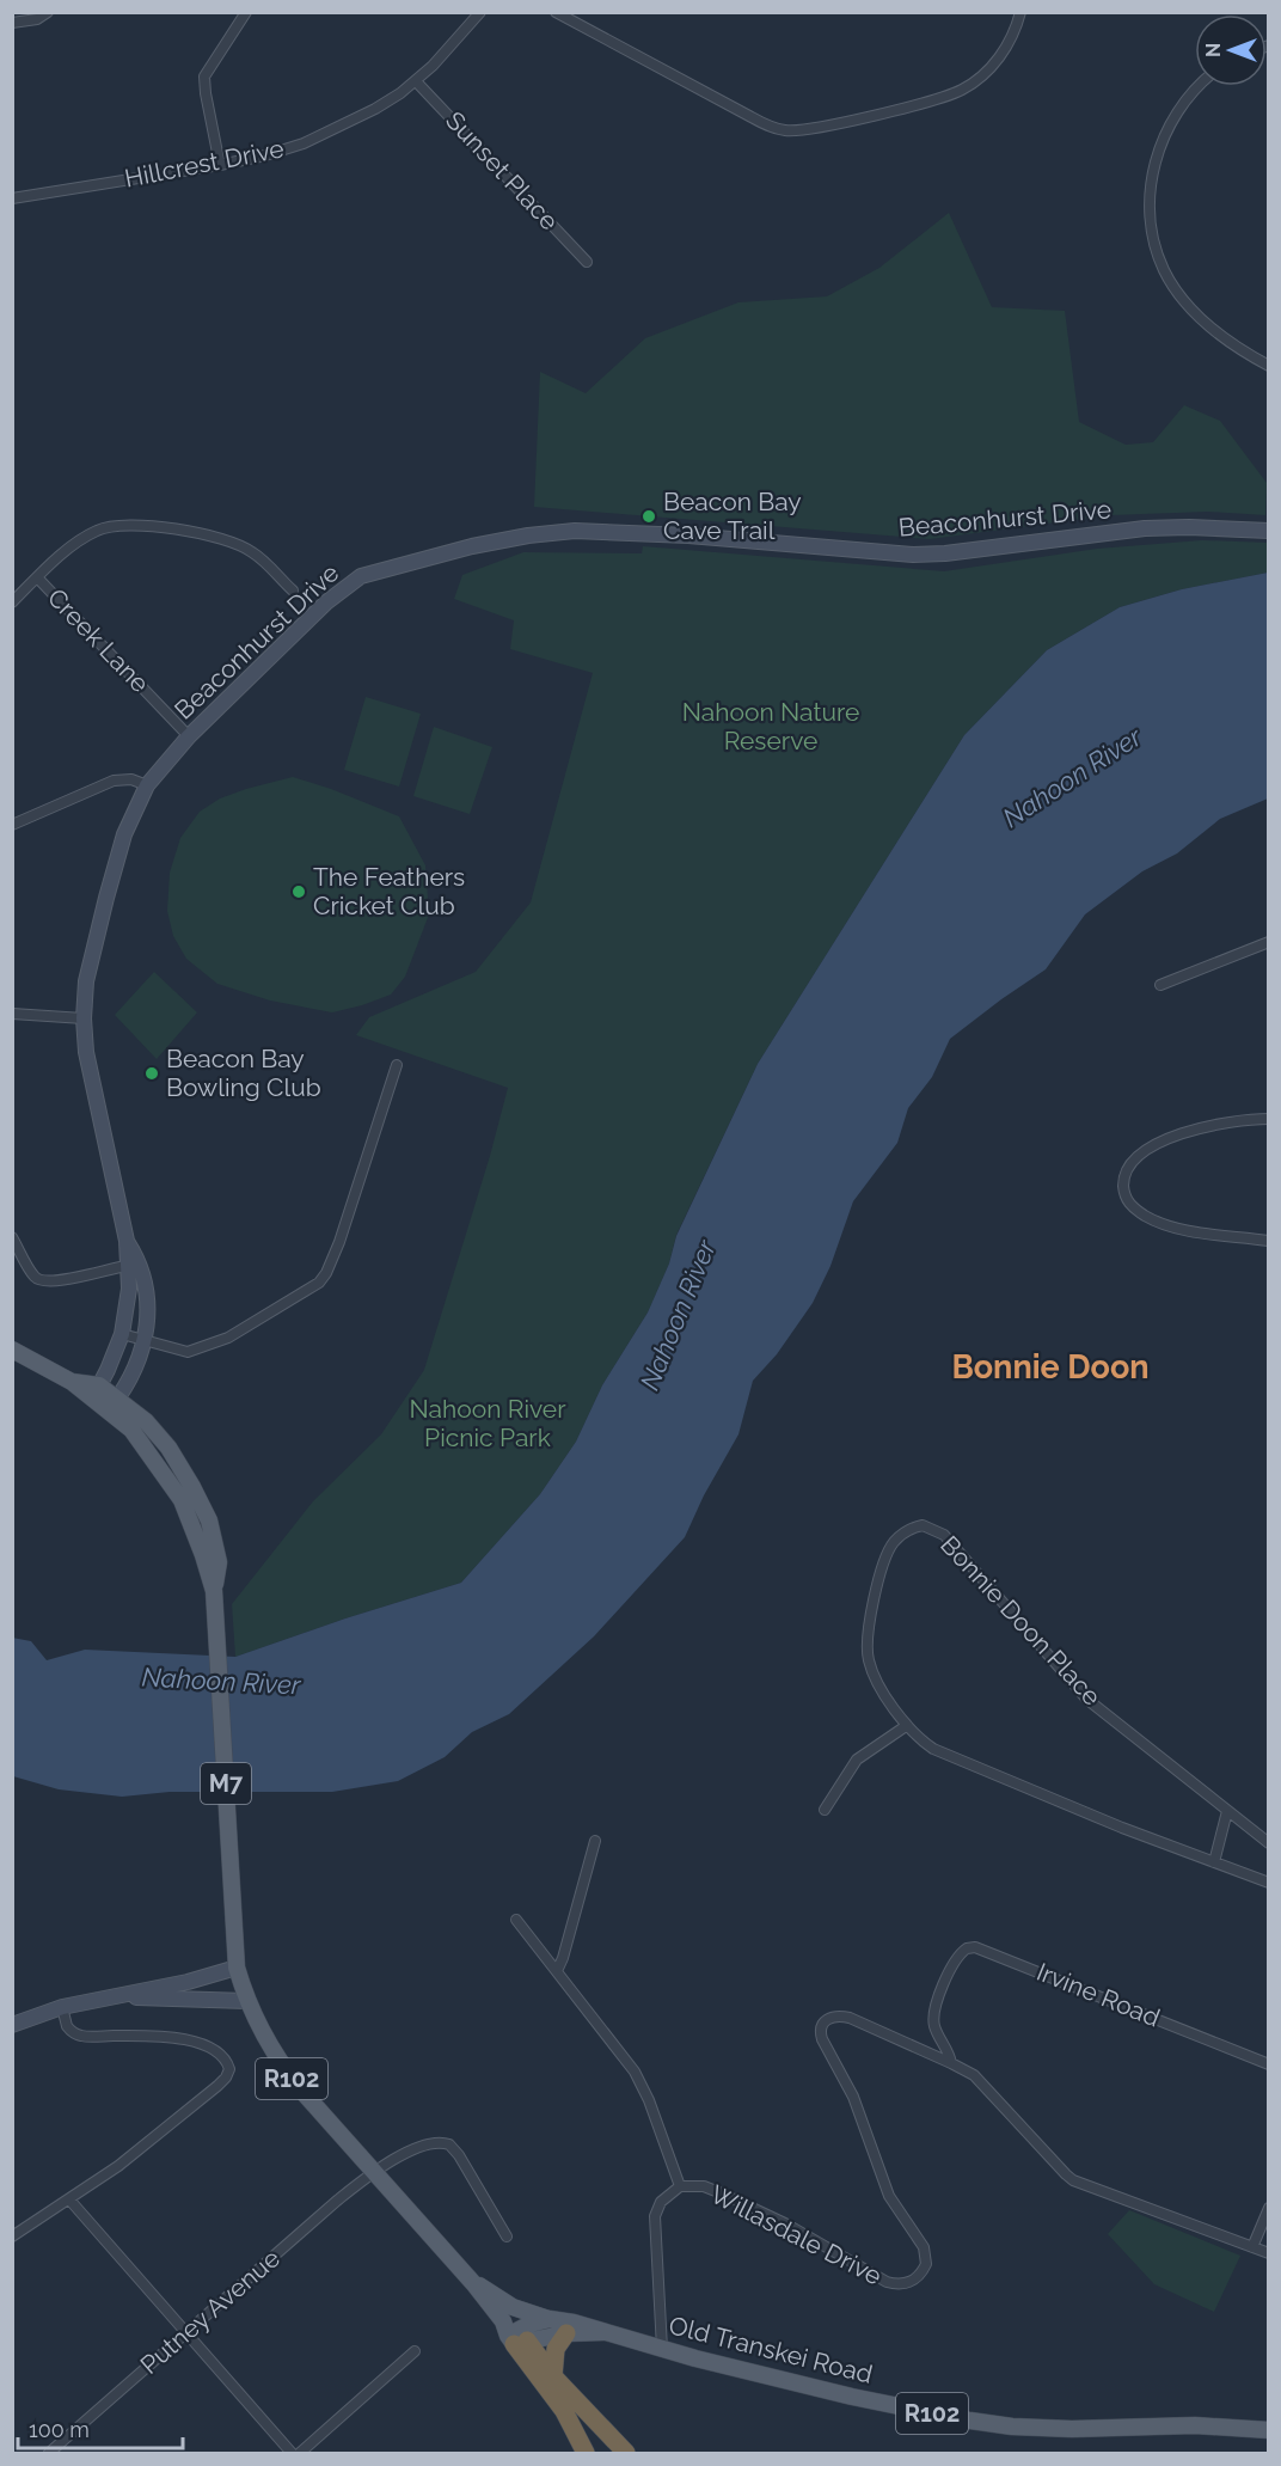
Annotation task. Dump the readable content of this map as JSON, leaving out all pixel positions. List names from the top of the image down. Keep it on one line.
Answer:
{"streets":{"main road":["M7","R102","Old Transkei Road"],"street":["Hillcrest Drive","Sunset Place","Beaconhurst Drive","Creek Lane","Bonnie Doon Place","Irvine Road","Willasdale Drive","Putney Avenue"]},"crossings":[["Hillcrest Drive","Sunset Place"],["Beaconhurst Drive","Creek Lane"],["Beaconhurst Drive","M7"],["M7","R102"],["Irvine Road","Willasdale Drive"],["R102","Putney Avenue"],["R102","Old Transkei Road"],["Willasdale Drive","Old Transkei Road"]],"districts":["Bonnie Doon"],"water":["Nahoon River"],"parks":["Nahoon Nature Reserve","Nahoon River Picnic Park"],"places":["Beacon Bay Cave Trail","The Feathers Cricket Club","Beacon Bay Bowling Club"],"scale_bar":"100 m","north":"left"}
